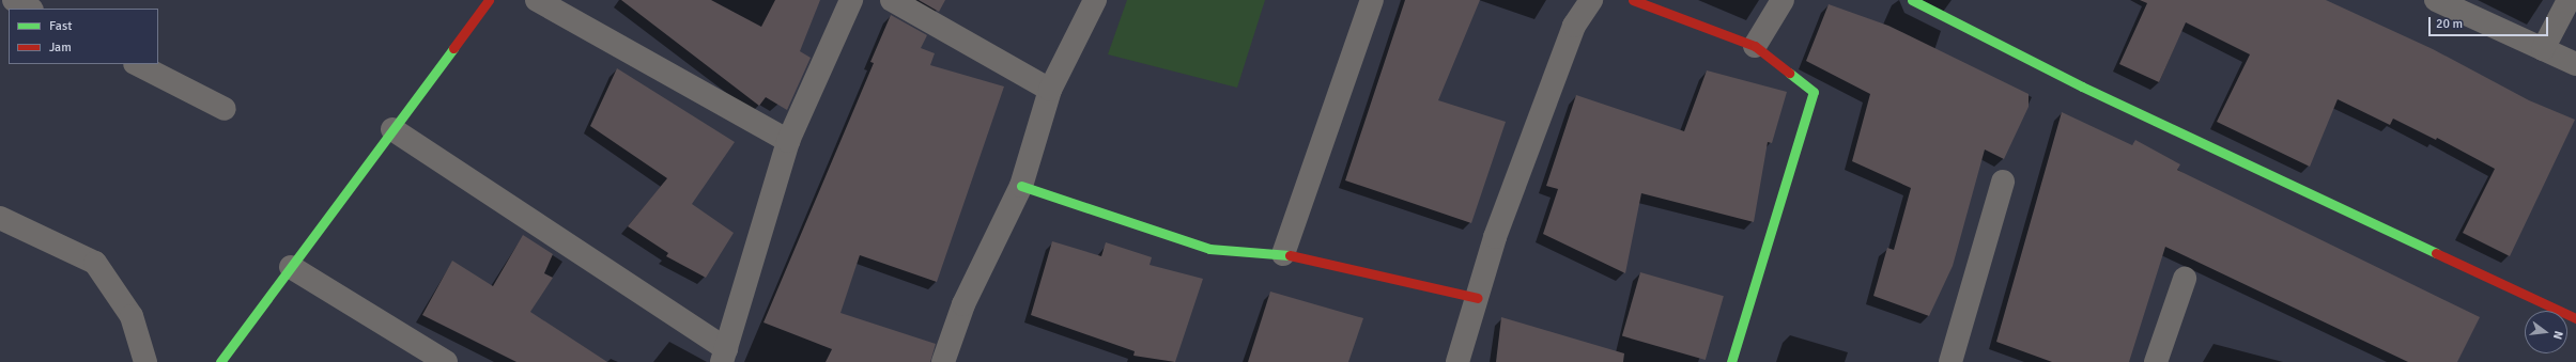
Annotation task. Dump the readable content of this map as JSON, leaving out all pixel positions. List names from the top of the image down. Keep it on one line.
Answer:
{"legend":["Fast","Jam"],"scale_bar":"20 m","north":"right"}
